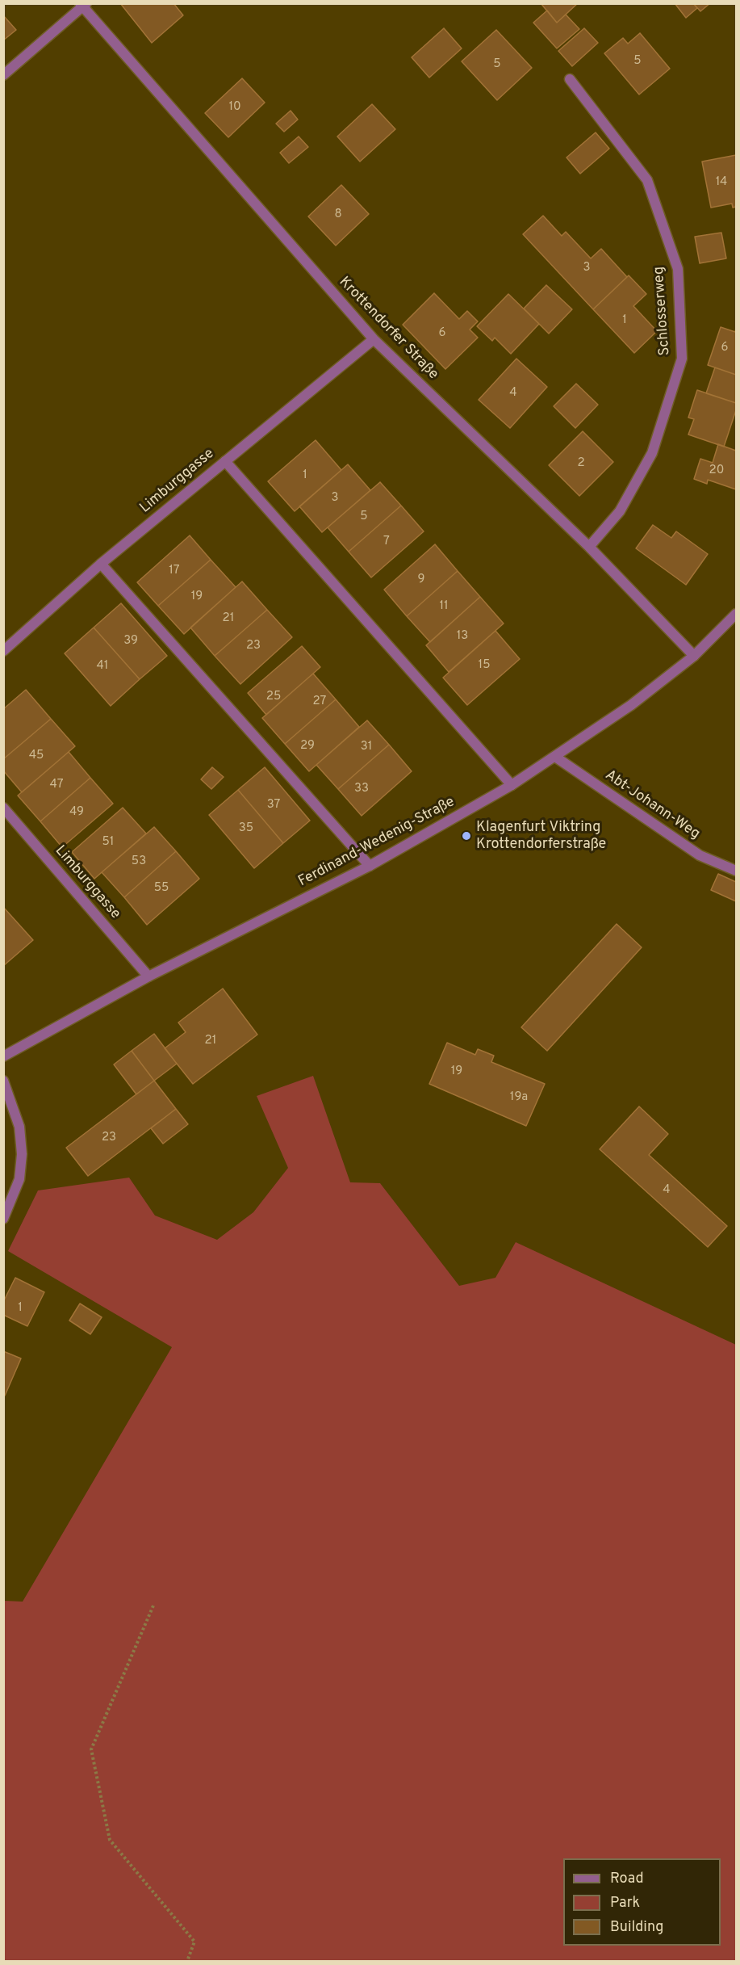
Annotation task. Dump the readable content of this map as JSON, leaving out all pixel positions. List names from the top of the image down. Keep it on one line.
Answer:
{"streets":{"street":["Schlosserweg","Krottendorfer Straße","Limburggasse","Abt-Johann-Weg","Ferdinand-Wedenig-Straße"]},"crossings":[["Schlosserweg","Krottendorfer Straße"],["Krottendorfer Straße","Limburggasse"],["Krottendorfer Straße","Ferdinand-Wedenig-Straße"],["Limburggasse","Ferdinand-Wedenig-Straße"],["Abt-Johann-Weg","Ferdinand-Wedenig-Straße"]],"places":["Klagenfurt Viktring Krottendorferstraße"],"house_numbers":["5","5","10","14","8","3","1","6","6","4","2","20","1","3","5","7","17","9","19","11","21","13","39","23","15","41","25","27","29","31","45","47","33","37","49","35","51","53","55","21","19","19a","23","4","1"],"legend":["Road","Park","Building"]}
